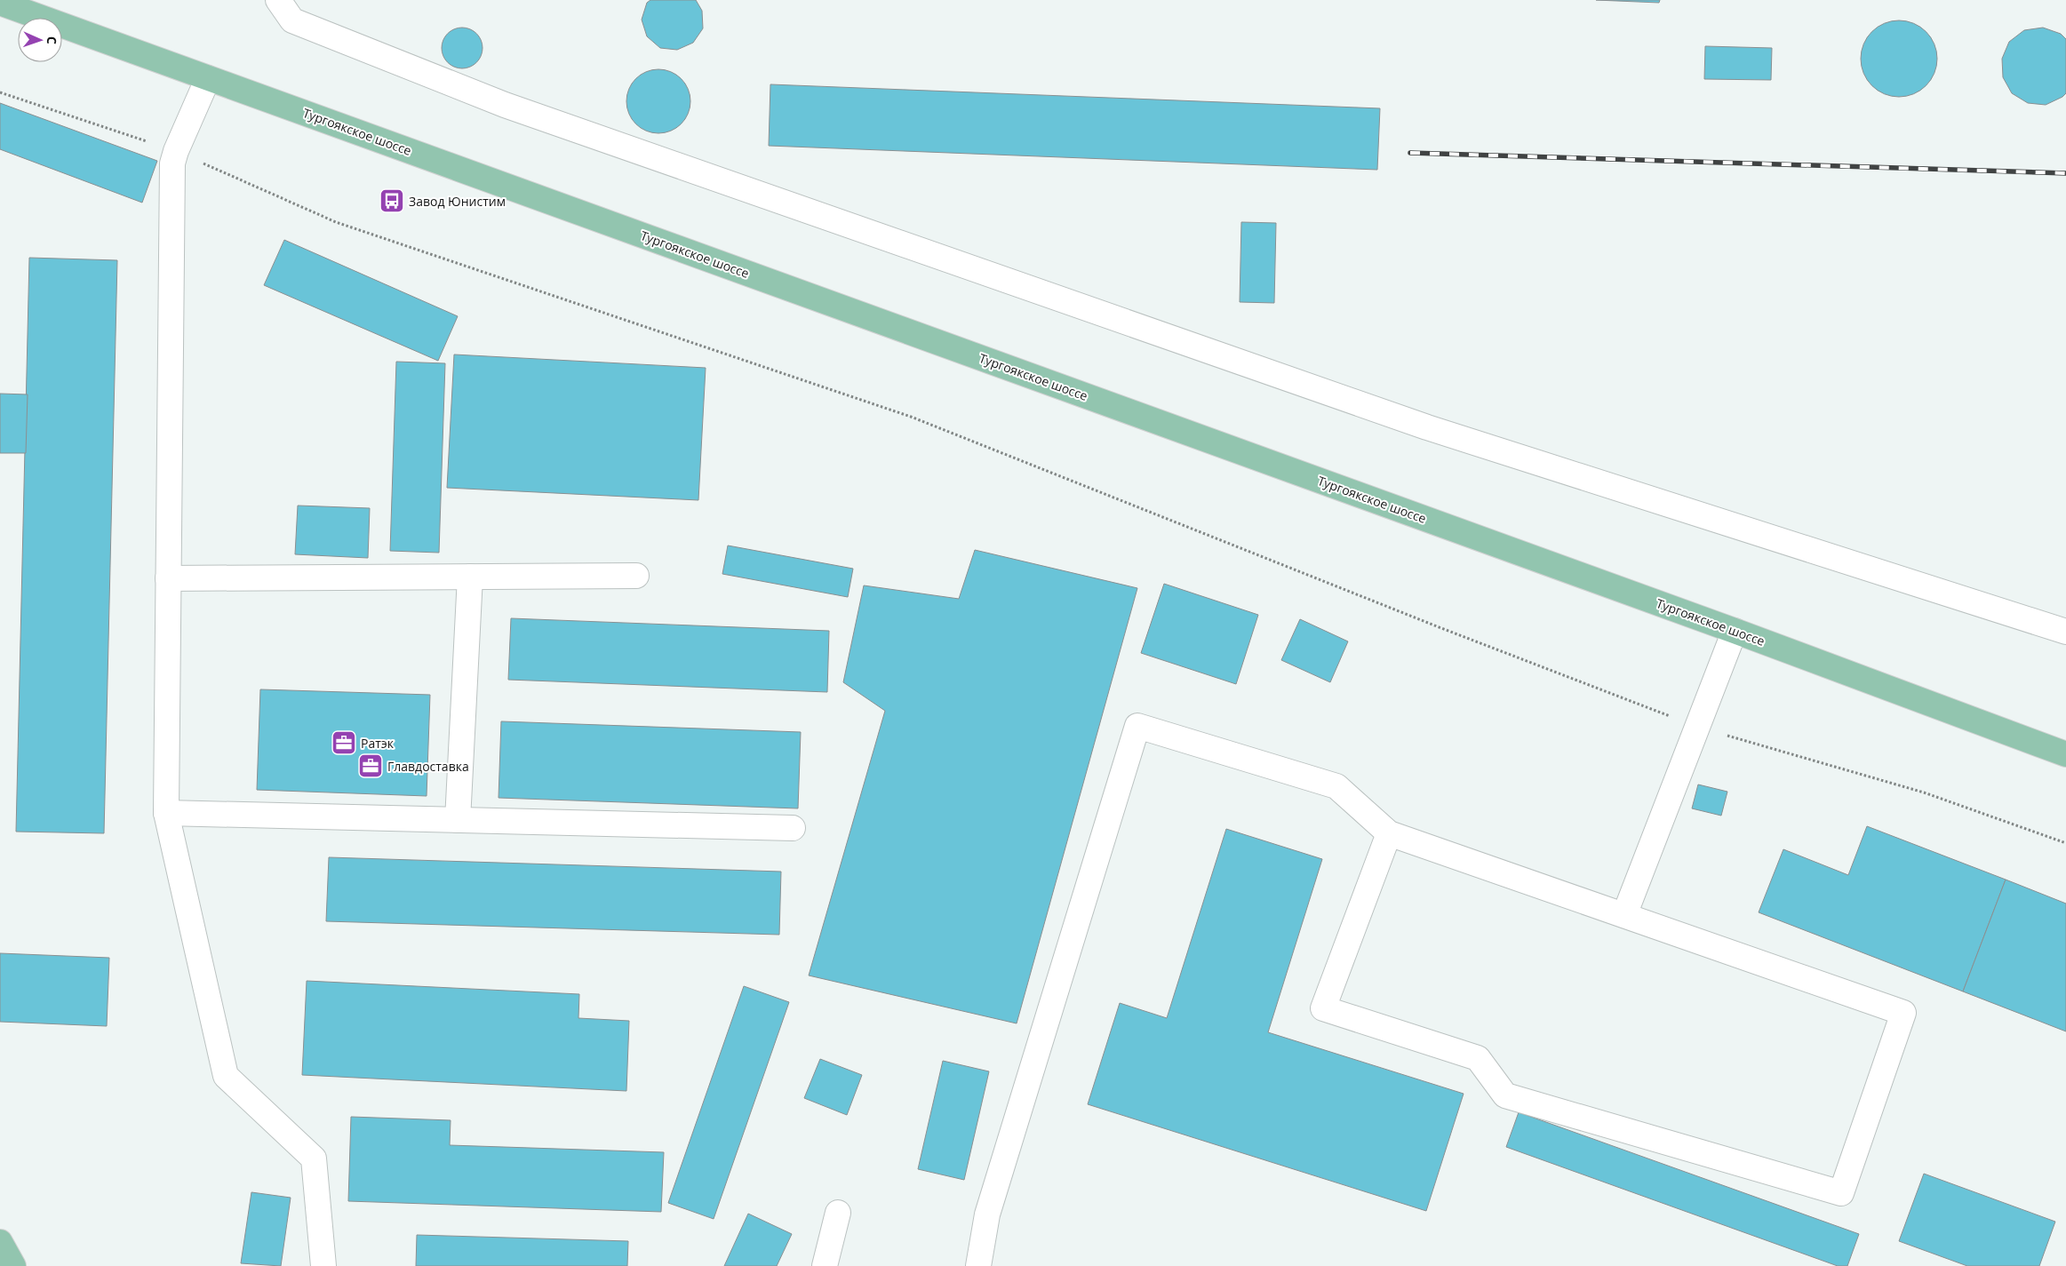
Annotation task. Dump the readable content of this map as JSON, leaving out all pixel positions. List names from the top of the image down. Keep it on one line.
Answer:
{"streets":{"main road":["Тургоякское шоссе"]},"places":{"bus stop":["Завод Юнистим"],"office":["Ратэк","Главдоставка"]},"north":"right"}
